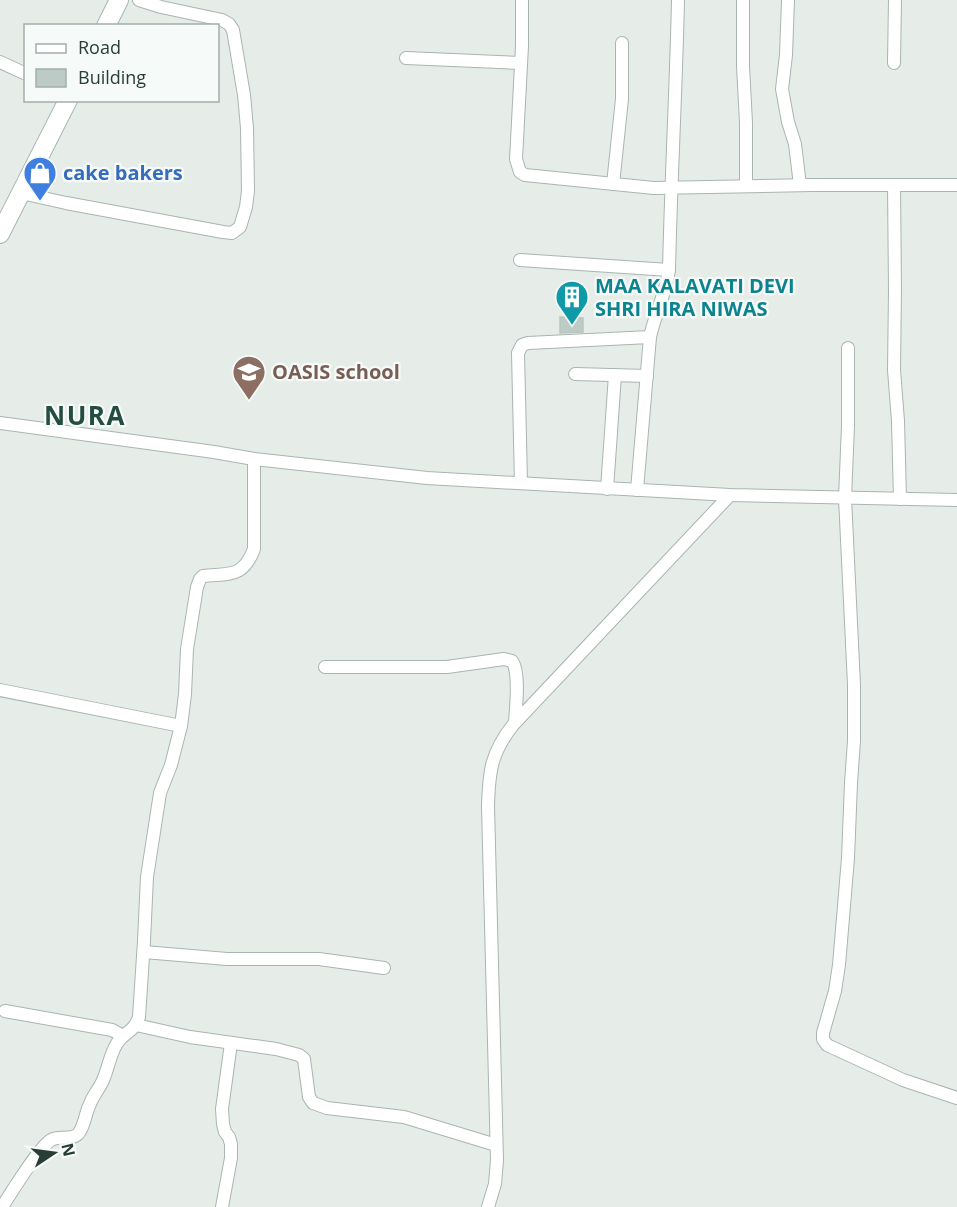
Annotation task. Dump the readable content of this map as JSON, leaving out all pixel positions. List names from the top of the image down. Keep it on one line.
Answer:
{"districts":["NURA"],"places":{"shop":["cake bakers"],"building":["MAA KALAVATI DEVI SHRI HIRA NIWAS"],"school or university":["OASIS school"]},"legend":["Road","Building"],"north":"right"}
